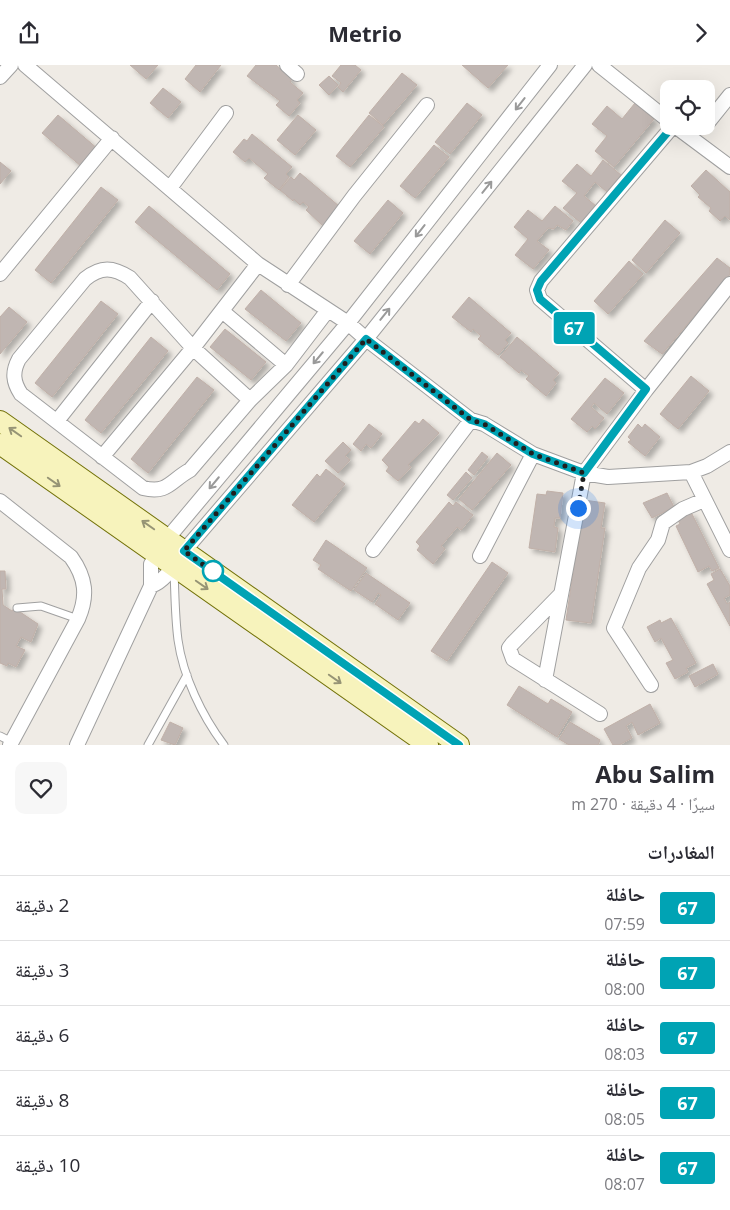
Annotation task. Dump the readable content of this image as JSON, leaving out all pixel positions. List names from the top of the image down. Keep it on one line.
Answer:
{"lines":["bus line 67"],"page":{"header":"Metrio","on_map":"67","heading":[["Abu Salim","سيرًا · 4 دقيقة · 270 m"],"المغادرات"],"list":[{"mark":"67","name":"حافلة","note":"07:59","value":"2 دقيقة"},{"mark":"67","name":"حافلة","note":"08:00","value":"3 دقيقة"},{"mark":"67","name":"حافلة","note":"08:03","value":"6 دقيقة"},{"mark":"67","name":"حافلة","note":"08:05","value":"8 دقيقة"},{"mark":"67","name":"حافلة","note":"08:07","value":"10 دقيقة"}]}}
